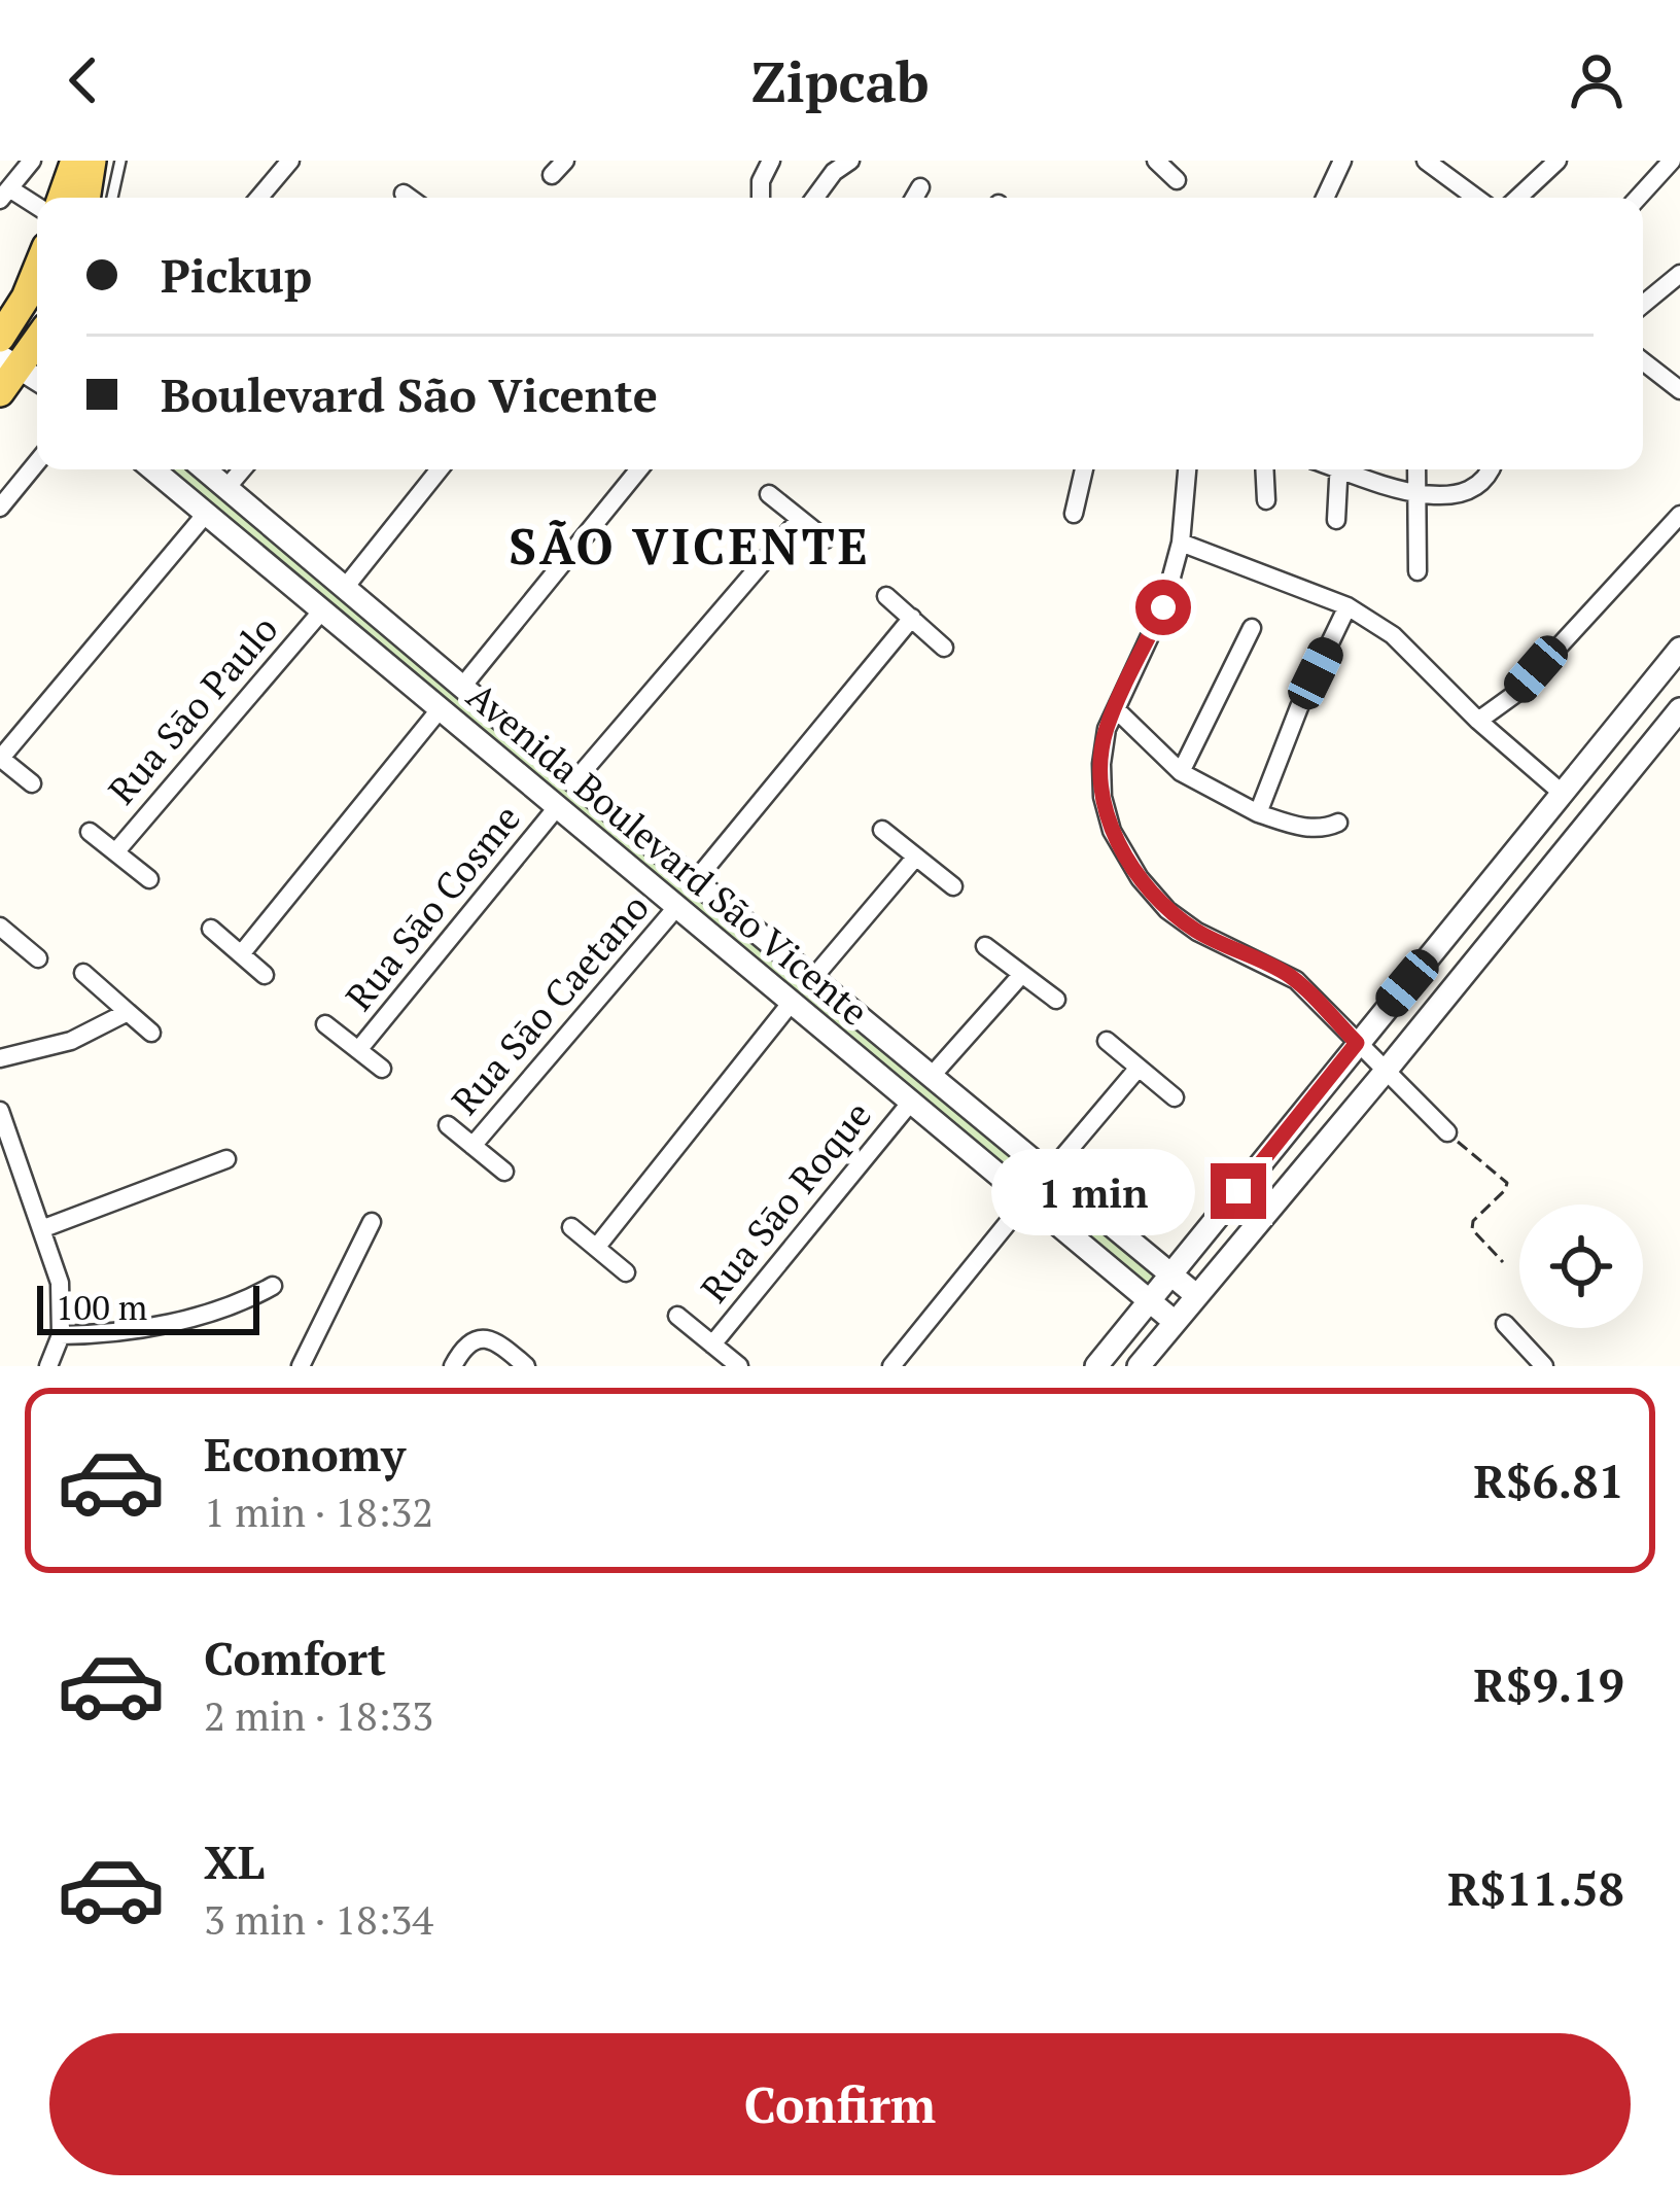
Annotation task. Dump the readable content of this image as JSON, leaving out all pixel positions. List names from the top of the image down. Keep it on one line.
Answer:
{"streets":{"street":["Rua Sāo Paulo","Avenida Boulevard São Vicente","Rua Sāo Cosme","Rua Sāo Caetano","Rua Sāo Roque"]},"crossings":[["Rua Sāo Paulo","Avenida Boulevard São Vicente"],["Avenida Boulevard São Vicente","Rua Sāo Cosme"],["Avenida Boulevard São Vicente","Rua Sāo Caetano"],["Avenida Boulevard São Vicente","Rua Sāo Roque"]],"districts":["SÃO VICENTE"],"scale_bar":"100 m","page":{"header":"Zipcab","banner":["Pickup","Boulevard São Vicente"],"bubble":"1 min","scale":"100 m","list":[{"name":"Economy","note":"1 min · 18:32","value":"R$6.81"},{"name":"Comfort","note":"2 min · 18:33","value":"R$9.19"},{"name":"XL","note":"3 min · 18:34","value":"R$11.58"}],"buttons":"Confirm"}}
